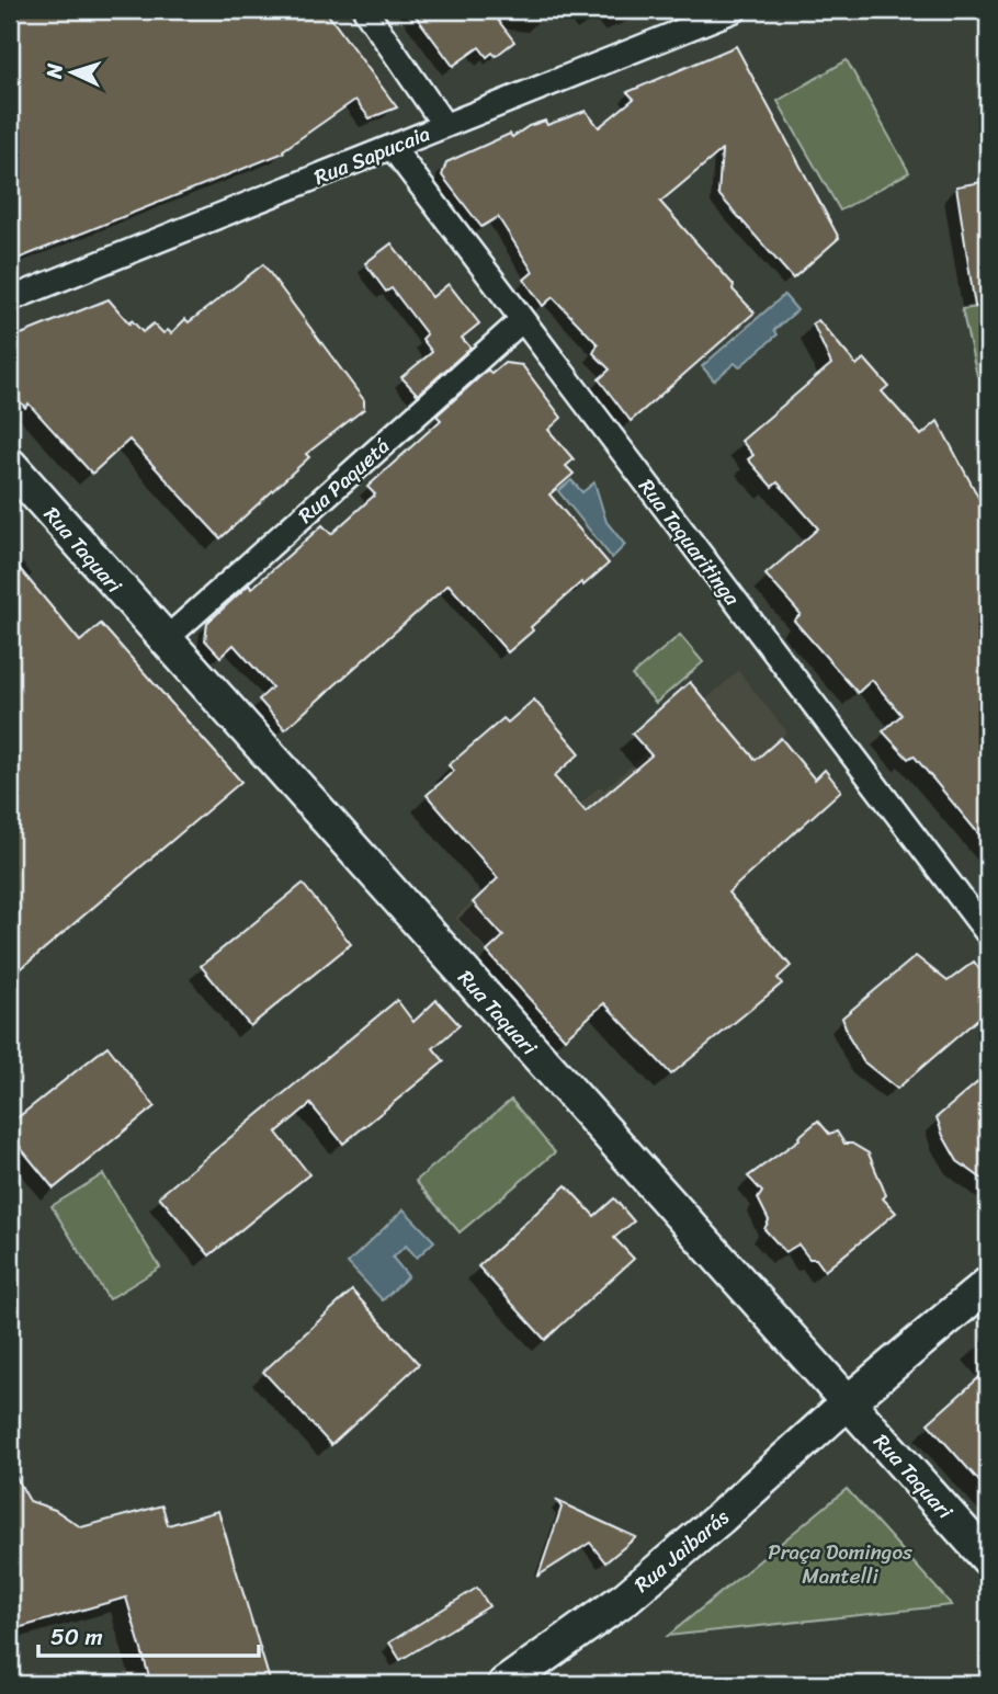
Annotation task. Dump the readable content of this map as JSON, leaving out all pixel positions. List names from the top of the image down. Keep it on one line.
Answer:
{"streets":{"main road":["Rua Taquari","Rua Jaibarás"],"street":["Rua Sapucaia","Rua Paquetá","Rua Taquaritinga"]},"crossings":[["Rua Sapucaia","Rua Taquaritinga"],["Rua Paquetá","Rua Taquaritinga"],["Rua Paquetá","Rua Taquari"],["Rua Taquari","Rua Jaibarás"]],"parks":["Praça Domingos Mantelli"],"scale_bar":"50 m","north":"left"}
